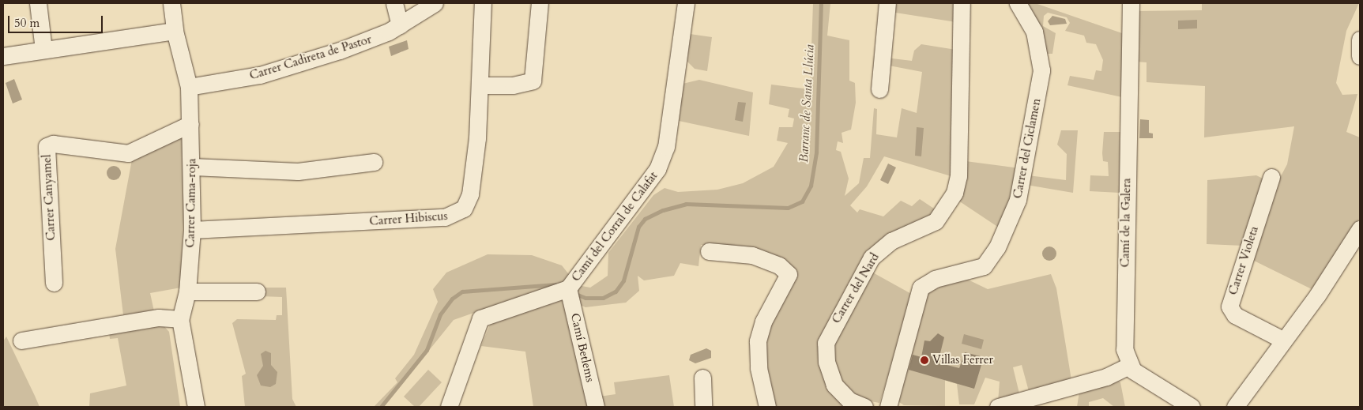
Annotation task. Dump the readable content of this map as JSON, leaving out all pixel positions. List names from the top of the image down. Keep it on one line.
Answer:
{"streets":{"street":["Carrer Cadireta de Pastor","Carrer del Ciclamen","Carrer Canyamel","Carrer Cama-roja","Carrer Hibiscus","Camí de la Galera","Camí del Corral de Calafat","Carrer Violeta","Carrer del Nard","Camí Betlems"]},"crossings":[["Carrer Cadireta de Pastor","Carrer Cama-roja"],["Carrer Canyamel","Carrer Cama-roja"],["Carrer Cama-roja","Carrer Hibiscus"],["Camí del Corral de Calafat","Camí Betlems"]],"water":["Barranc de Santa Llúcia"],"places":["Villas Ferrer"],"scale_bar":"50 m"}
